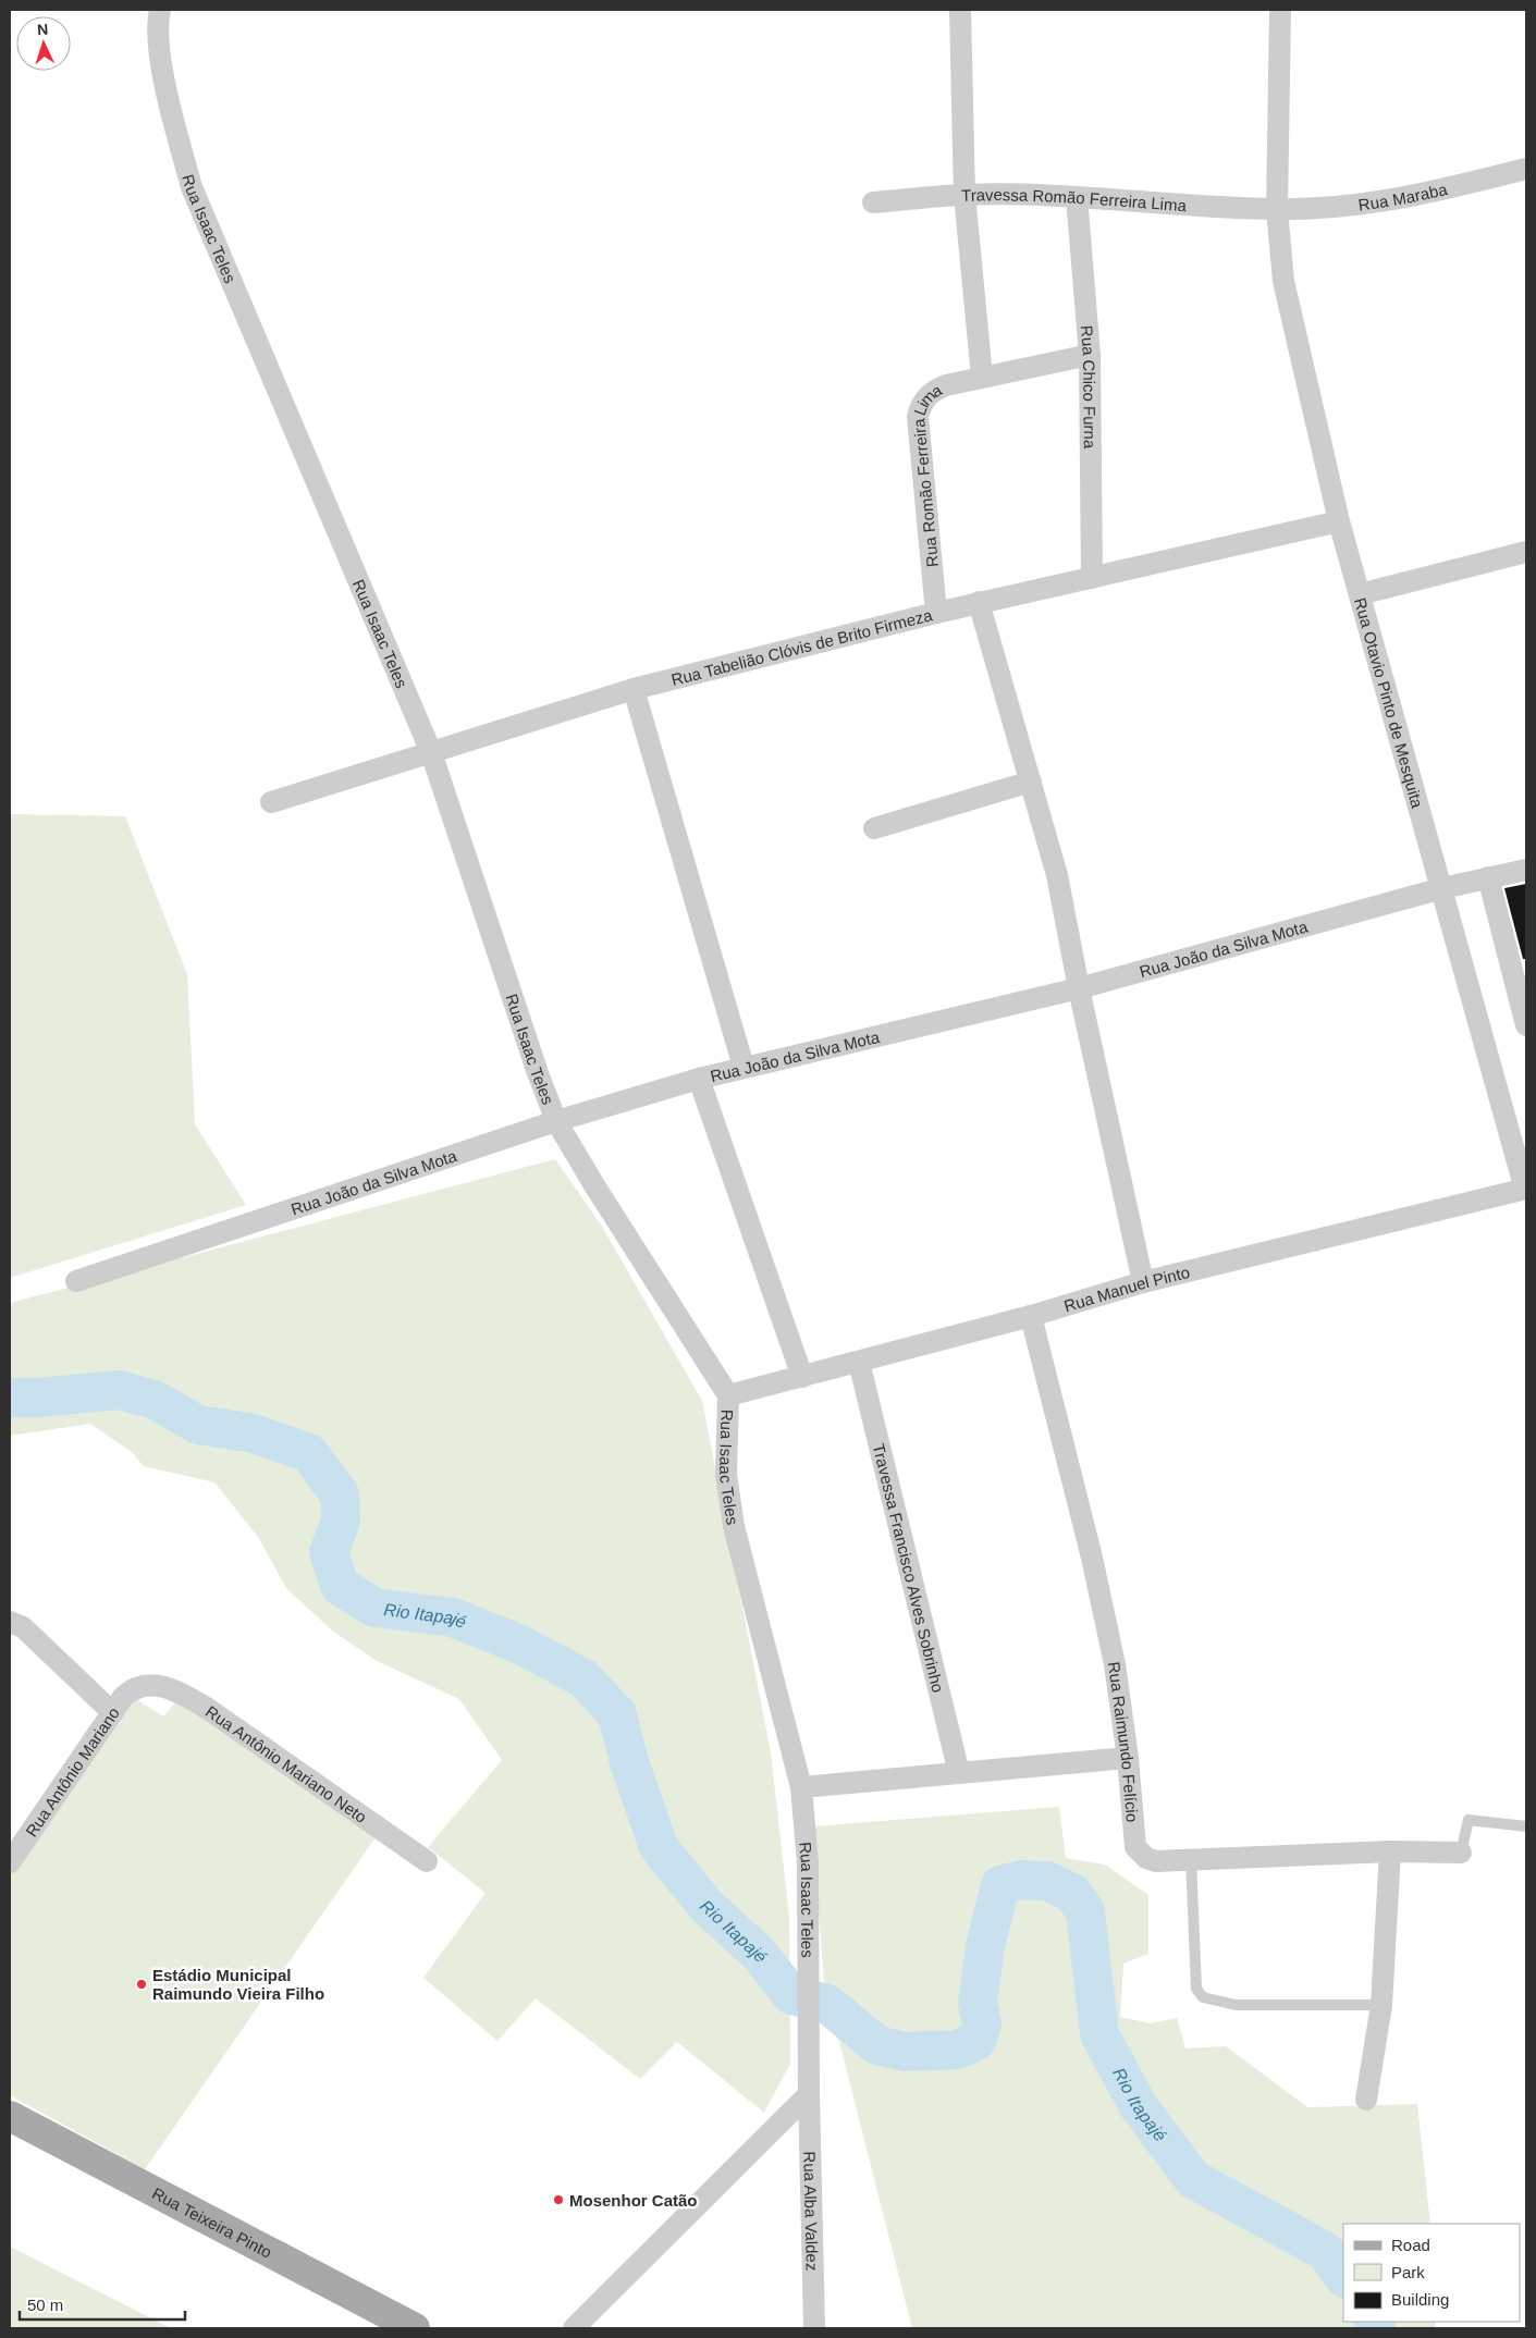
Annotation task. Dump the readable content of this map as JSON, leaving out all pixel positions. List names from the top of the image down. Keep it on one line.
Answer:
{"streets":{"main road":["Rua Teixeira Pinto"],"street":["Rua Maraba","Travessa Romão Ferreira Lima","Rua Isaac Teles","Rua Chico Furna","Rua Romão Ferreira Lima","Rua Tabelião Clóvis de Brito Firmeza","Rua Otavio Pinto de Mesquita","Rua João da Silva Mota","Rua Manuel Pinto","Travessa Francisco Alves Sobrinho","Rua Raimundo Felício","Rua Antônio Mariano Neto","Rua Antônio Mariano","Rua Alba Valdez"]},"crossings":[["Rua Maraba","Travessa Romão Ferreira Lima"],["Rua Maraba","Rua Otavio Pinto de Mesquita"],["Travessa Romão Ferreira Lima","Rua Chico Furna"],["Travessa Romão Ferreira Lima","Rua Otavio Pinto de Mesquita"],["Rua Isaac Teles","Rua Tabelião Clóvis de Brito Firmeza"],["Rua Isaac Teles","Rua João da Silva Mota"],["Rua Isaac Teles","Rua Manuel Pinto"],["Rua Isaac Teles","Rua Alba Valdez"],["Rua Chico Furna","Rua Romão Ferreira Lima"],["Rua Chico Furna","Rua Tabelião Clóvis de Brito Firmeza"],["Rua Romão Ferreira Lima","Rua Tabelião Clóvis de Brito Firmeza"],["Rua Tabelião Clóvis de Brito Firmeza","Rua Otavio Pinto de Mesquita"],["Rua Otavio Pinto de Mesquita","Rua João da Silva Mota"],["Rua Otavio Pinto de Mesquita","Rua Manuel Pinto"],["Rua Manuel Pinto","Travessa Francisco Alves Sobrinho"],["Rua Manuel Pinto","Rua Raimundo Felício"],["Rua Antônio Mariano Neto","Rua Antônio Mariano"]],"water":["Rio Itapajé"],"places":["Estádio Municipal Raimundo Vieira Filho","Mosenhor Catão"],"legend":["Road","Park","Building"],"scale_bar":"50 m","north":"top"}
